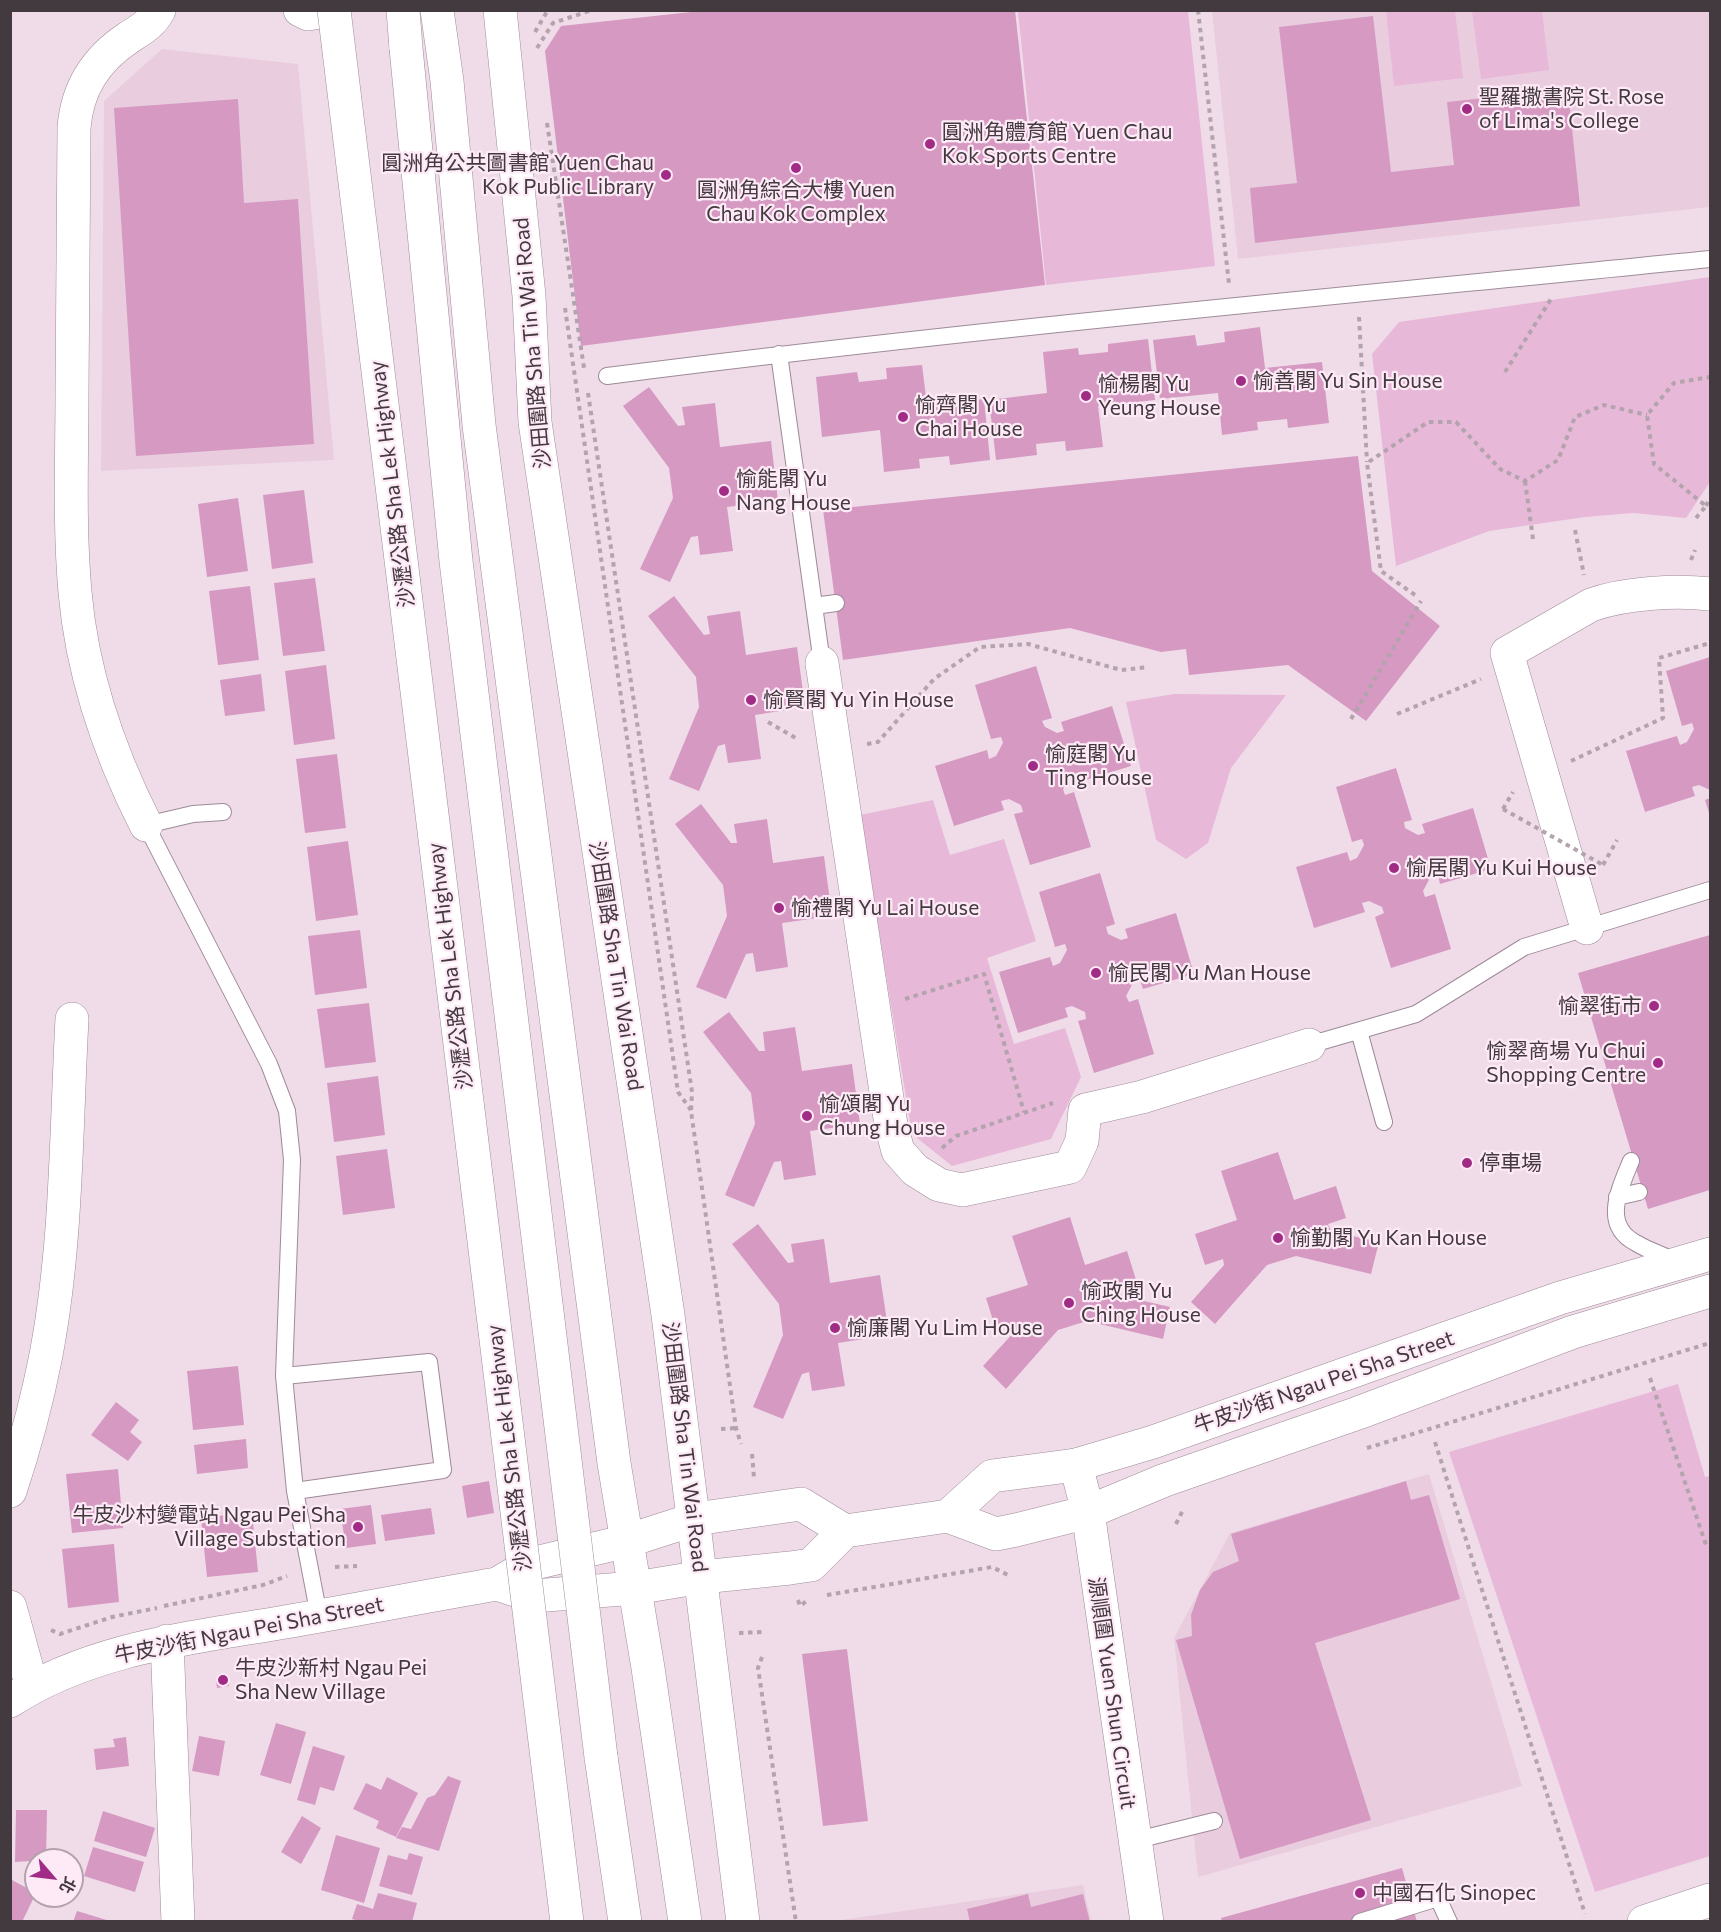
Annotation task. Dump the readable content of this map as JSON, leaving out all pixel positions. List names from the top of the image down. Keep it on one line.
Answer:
{"streets":{"main road":["沙田圍路 Sha Tin Wai Road","沙瀝公路 Sha Lek Highway","牛皮沙街 Ngau Pei Sha Street","源順圍 Yuen Shun Circuit"]},"crossings":[["沙田圍路 Sha Tin Wai Road","牛皮沙街 Ngau Pei Sha Street"],["牛皮沙街 Ngau Pei Sha Street","源順圍 Yuen Shun Circuit"]],"places":["聖羅撒書院 St. Rose of Lima's College","圓洲角體育館 Yuen Chau Kok Sports Centre","圓洲角綜合大樓 Yuen Chau Kok Complex","圓洲角公共圖書館 Yuen Chau Kok Public Library","愉善閣 Yu Sin House","愉楊閣 Yu Yeung House","愉齊閣 Yu Chai House","愉能閣 Yu Nang House","愉賢閣 Yu Yin House","愉庭閣 Yu Ting House","愉居閣 Yu Kui House","愉禮閣 Yu Lai House","愉民閣 Yu Man House","愉翠街市","愉翠商場 Yu Chui Shopping Centre","愉頌閣 Yu Chung House","停車場","愉勤閣 Yu Kan House","愉政閣 Yu Ching House","愉廉閣 Yu Lim House","牛皮沙村變電站 Ngau Pei Sha Village Substation","牛皮沙新村 Ngau Pei Sha New Village","中國石化 Sinopec"],"north":"bottom right"}
